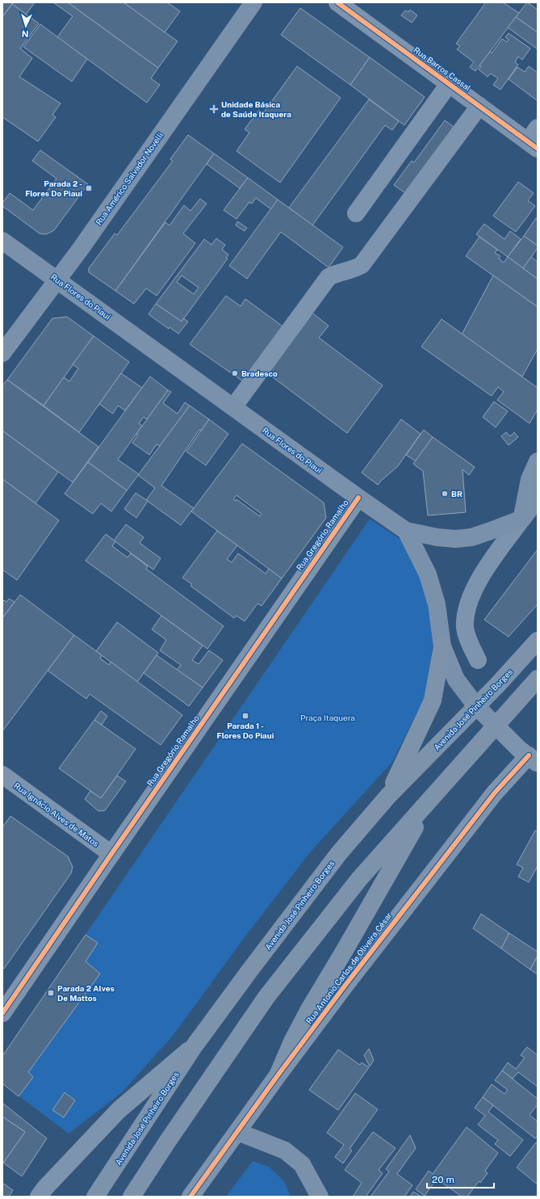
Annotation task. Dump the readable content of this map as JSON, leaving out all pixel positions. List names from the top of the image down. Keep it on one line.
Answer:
{"streets":{"highway":["Avenida José Pinheiro Borges"],"main road":["Rua Américo Salvador Novelli","Rua Flores do Piauí"],"street":["Rua Barros Cassal","Rua Gregório Ramalho","Rua Ignácio Alves de Matos","Rua Antonio Carlos de Oliveira César"]},"crossings":[["Rua Américo Salvador Novelli","Rua Flores do Piauí"],["Rua Flores do Piauí","Rua Gregório Ramalho"],["Rua Flores do Piauí","Avenida José Pinheiro Borges"],["Rua Gregório Ramalho","Rua Ignácio Alves de Matos"]],"parks":["Praça Itaquera"],"places":{"health":["Unidade Básica de Saúde Itaquera"],"transit":["Parada 2 - Flores Do Piauí","Parada 1 - Flores Do Piaui","Parada 2 Alves De Mattos"],"other":["Bradesco","BR"]},"scale_bar":"20 m","north":"bottom"}
